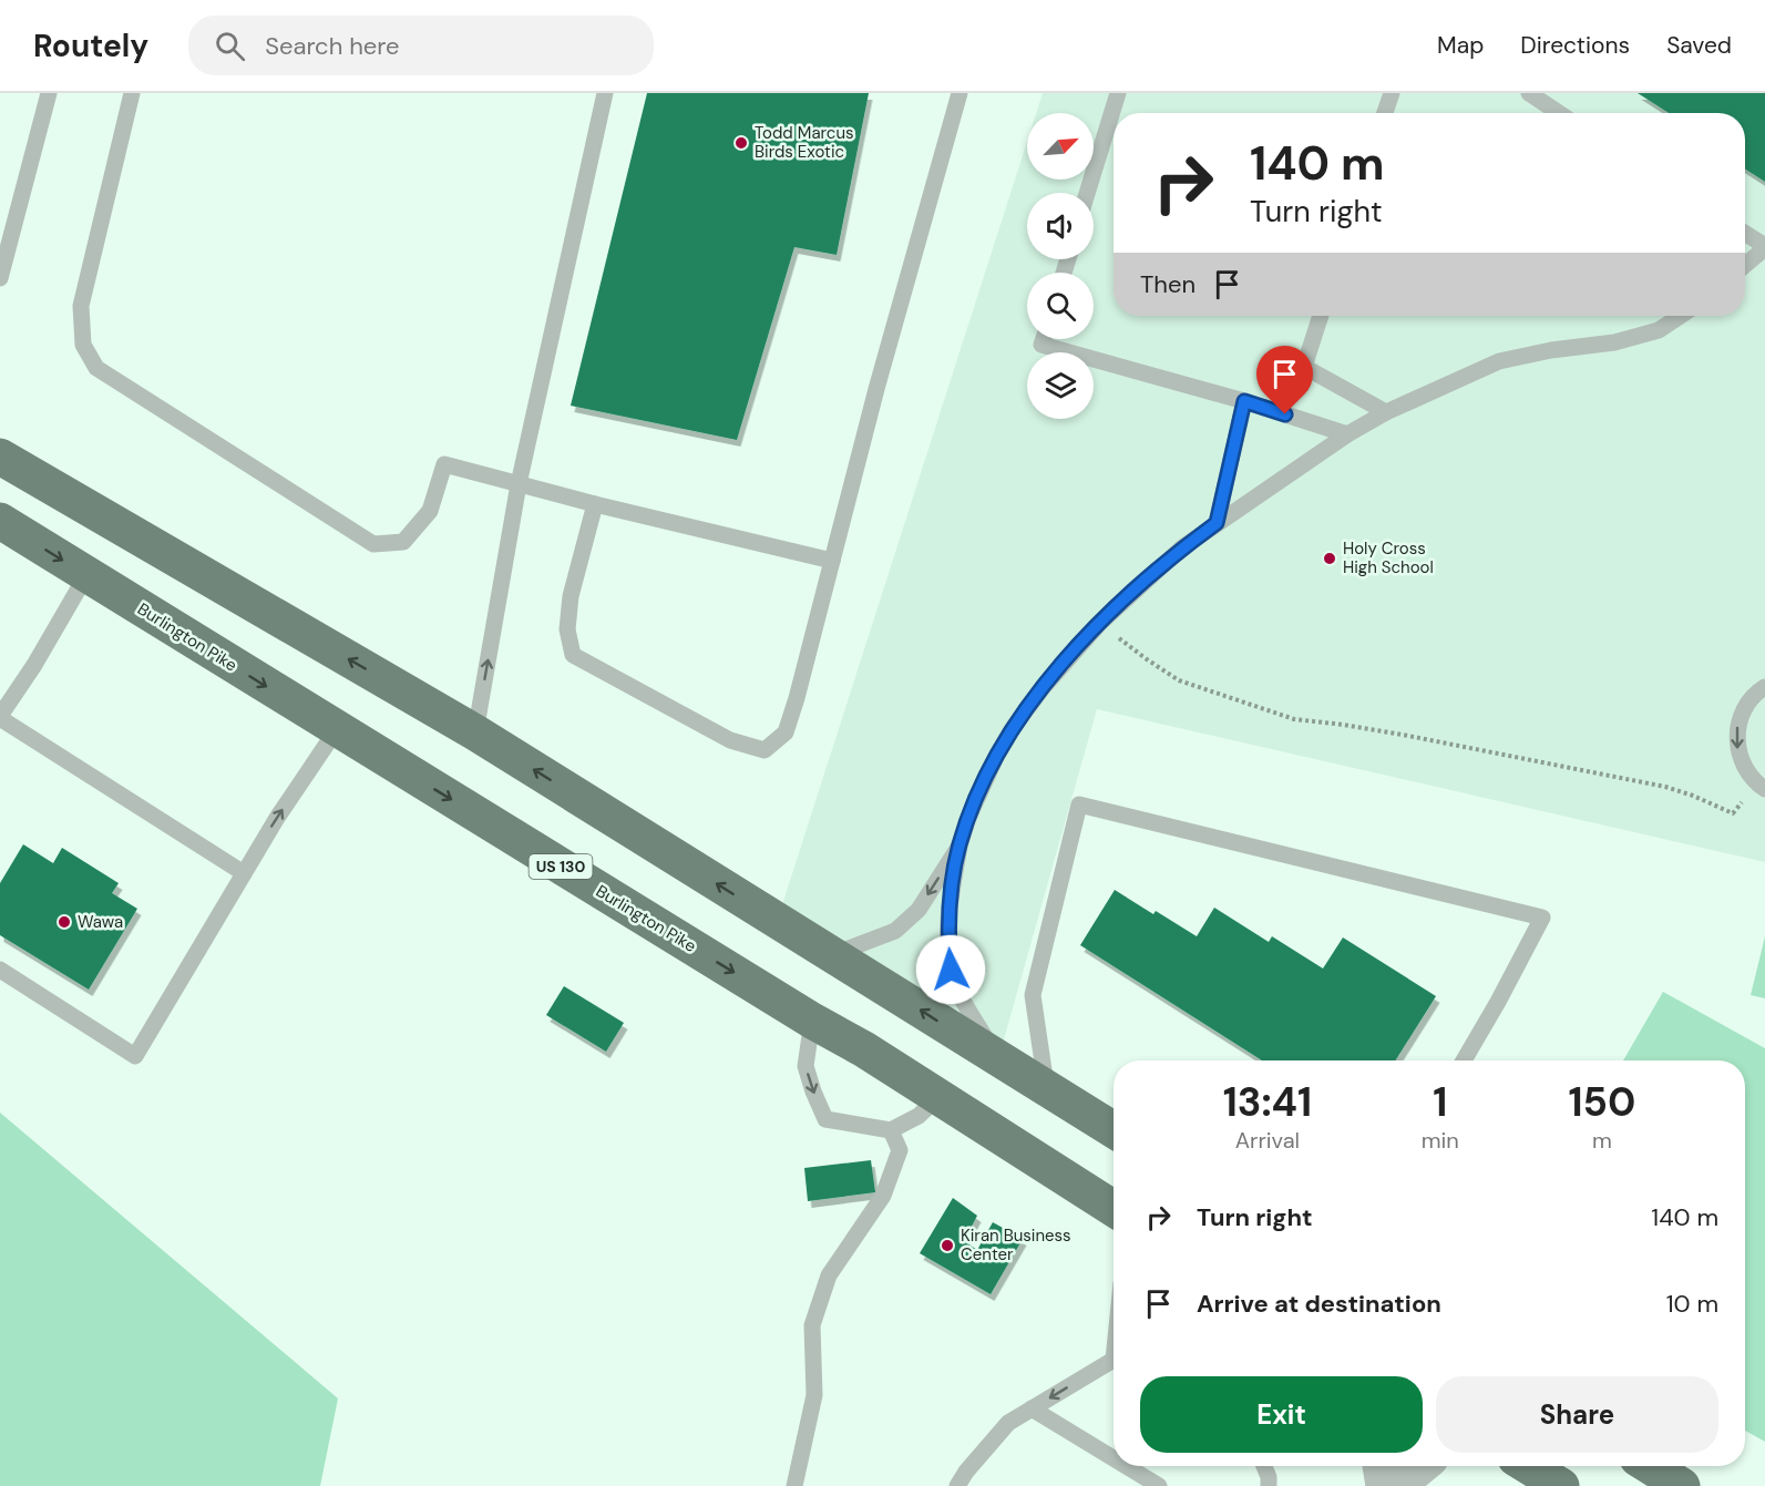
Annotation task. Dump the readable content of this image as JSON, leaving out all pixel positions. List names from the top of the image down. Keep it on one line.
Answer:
{"streets":{"highway":["Burlington Pike","US 130"]},"places":["Todd Marcus Birds Exotic","Holy Cross High School","Wawa","Kiran Business Center"],"north":"top right","page":{"header":"Routely","search":"Search here","nav":["Map","Directions","Saved"],"turn":["140 m","Turn right"],"then":"Then","eta":["13:41","Arrival","1","min","150","m"],"list":[{"name":"Turn right","value":"140 m"},{"name":"Arrive at destination","value":"10 m"}],"buttons":["Exit","Share"]}}
